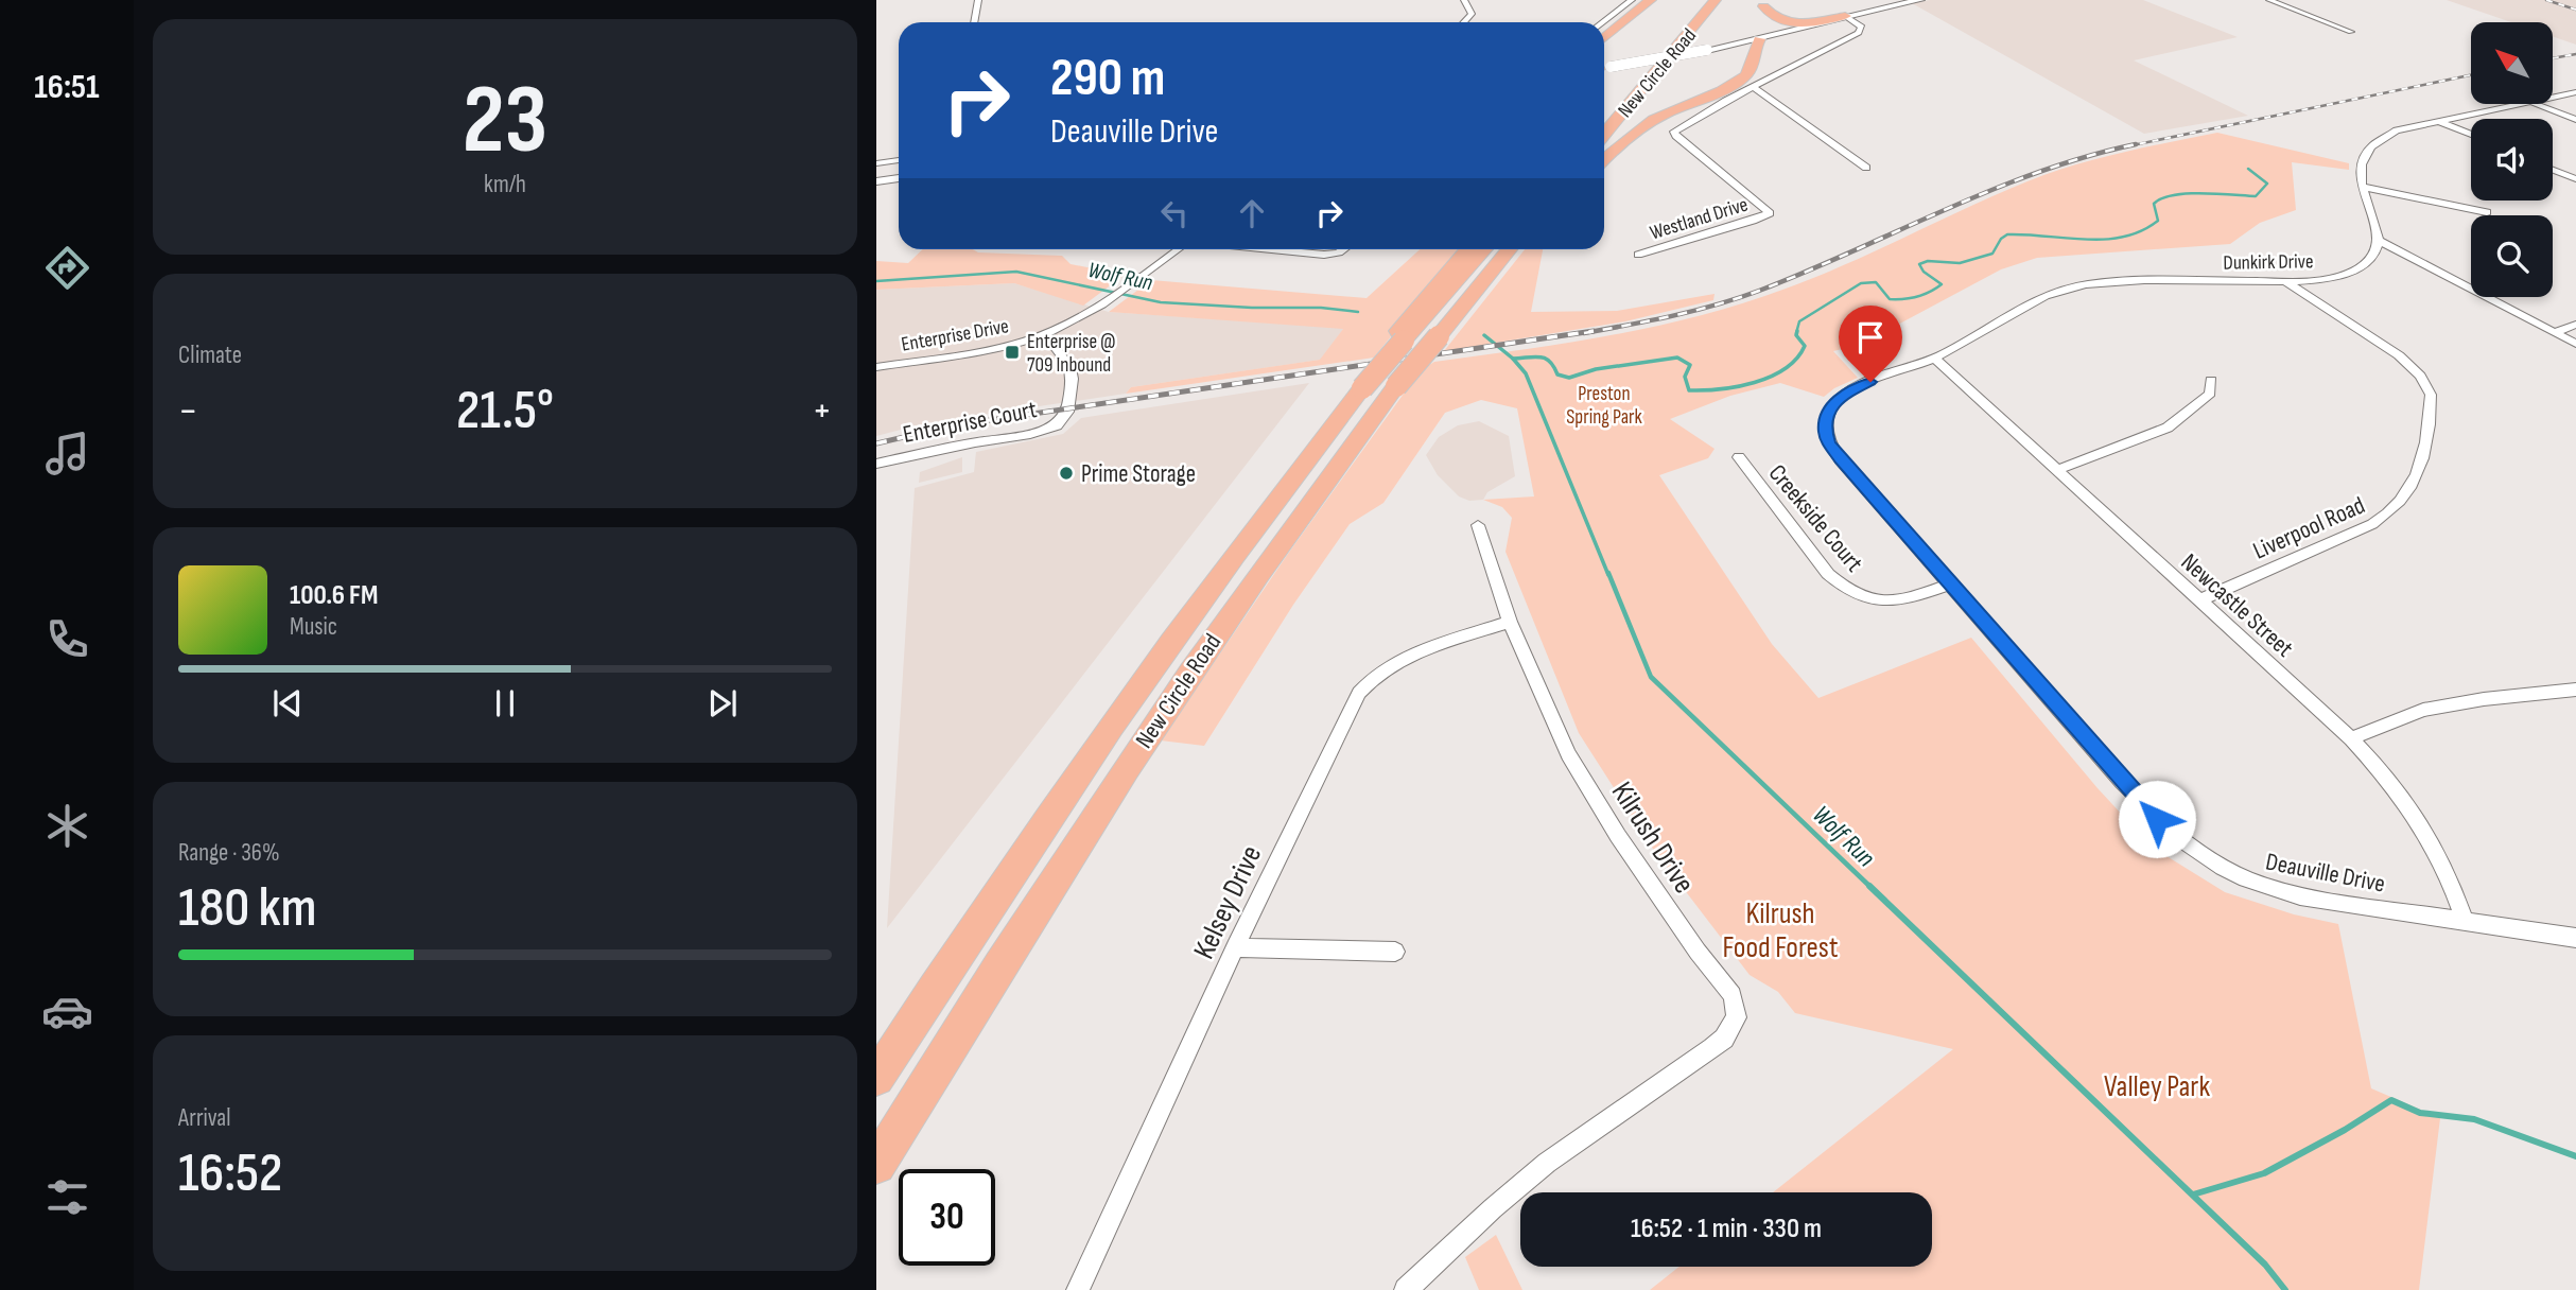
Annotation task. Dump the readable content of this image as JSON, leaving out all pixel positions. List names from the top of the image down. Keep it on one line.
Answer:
{"streets":{"highway":["New Circle Road"],"street":["Westland Drive","Dunkirk Drive","Enterprise Drive","Enterprise Court","Creekside Court","Liverpool Road","Newcastle Street","Kilrush Drive","Deauville Drive","Kelsey Drive"]},"crossings":[["Dunkirk Drive","Liverpool Road"],["Dunkirk Drive","Newcastle Street"],["Dunkirk Drive","Deauville Drive"],["Enterprise Drive","Enterprise Court"],["Creekside Court","Deauville Drive"],["Liverpool Road","Newcastle Street"],["Newcastle Street","Deauville Drive"],["Kilrush Drive","Kelsey Drive"]],"water":["Wolf Run"],"parks":["Preston Spring Park","Kilrush Food Forest","Valley Park"],"places":{"transit":["Enterprise @ 709 Inbound"],"other":["Prime Storage"]},"north":"top left","page":{"tabs":"16:51","tile":[["23","km/h"],"Climate",["Range · 36%","180 km"],["Arrival","16:52"]],"turn":["290 m","Deauville Drive"],"heat":["−","21.5°","+"],"song":["100.6 FM","Music"],"limit":"30","trip":"16:52 · 1 min · 330 m"}}
